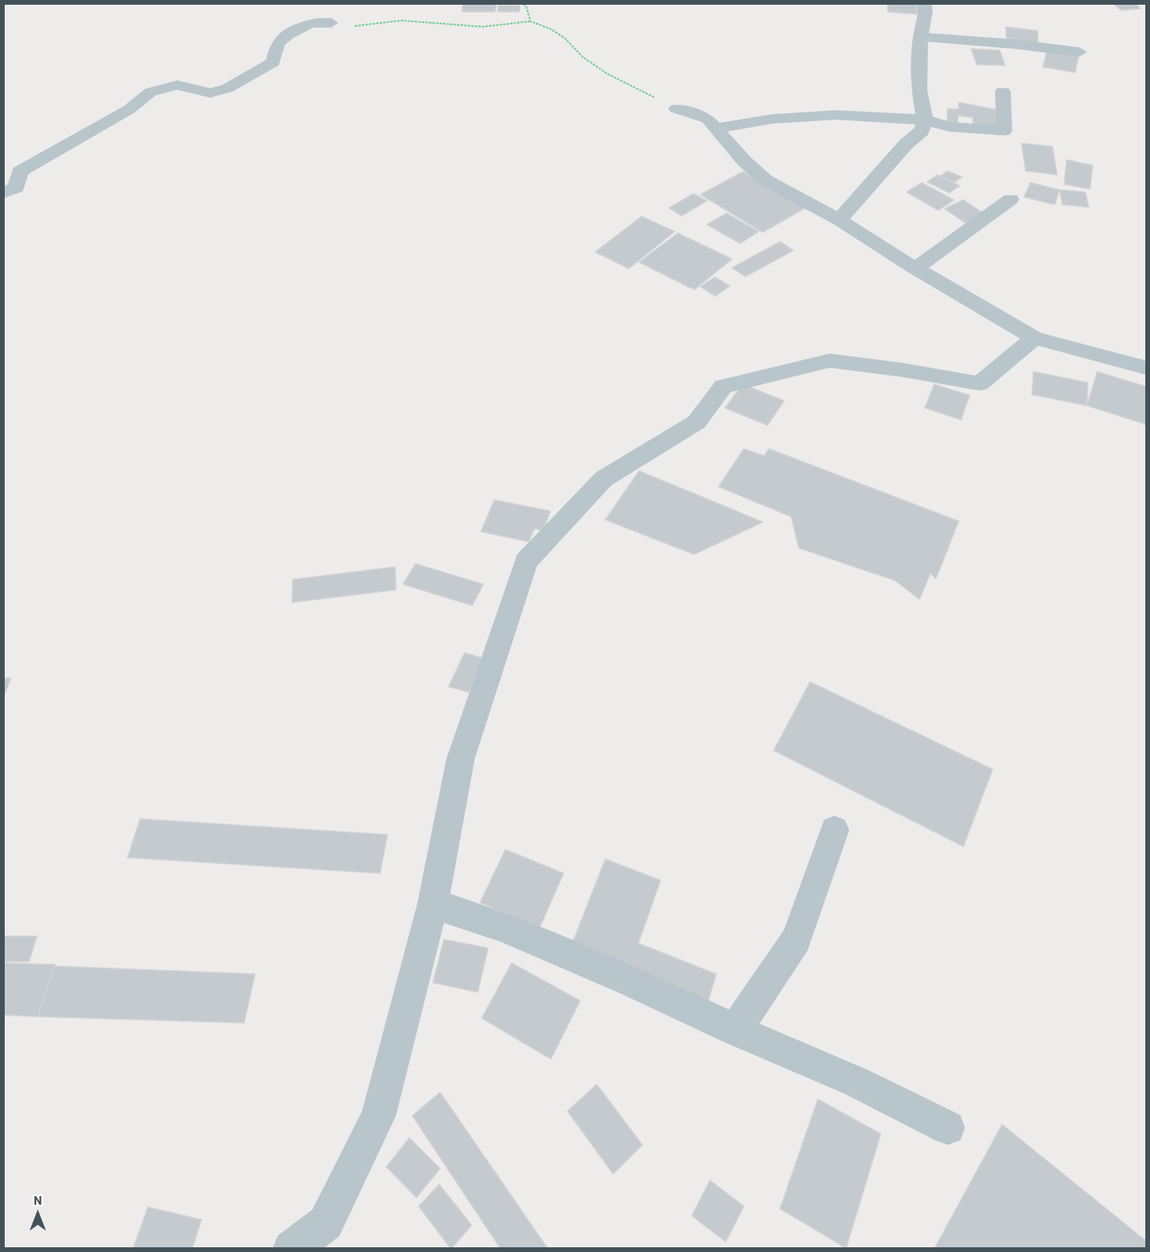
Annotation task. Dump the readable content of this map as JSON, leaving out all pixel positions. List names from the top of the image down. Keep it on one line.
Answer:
{"north":"top"}
